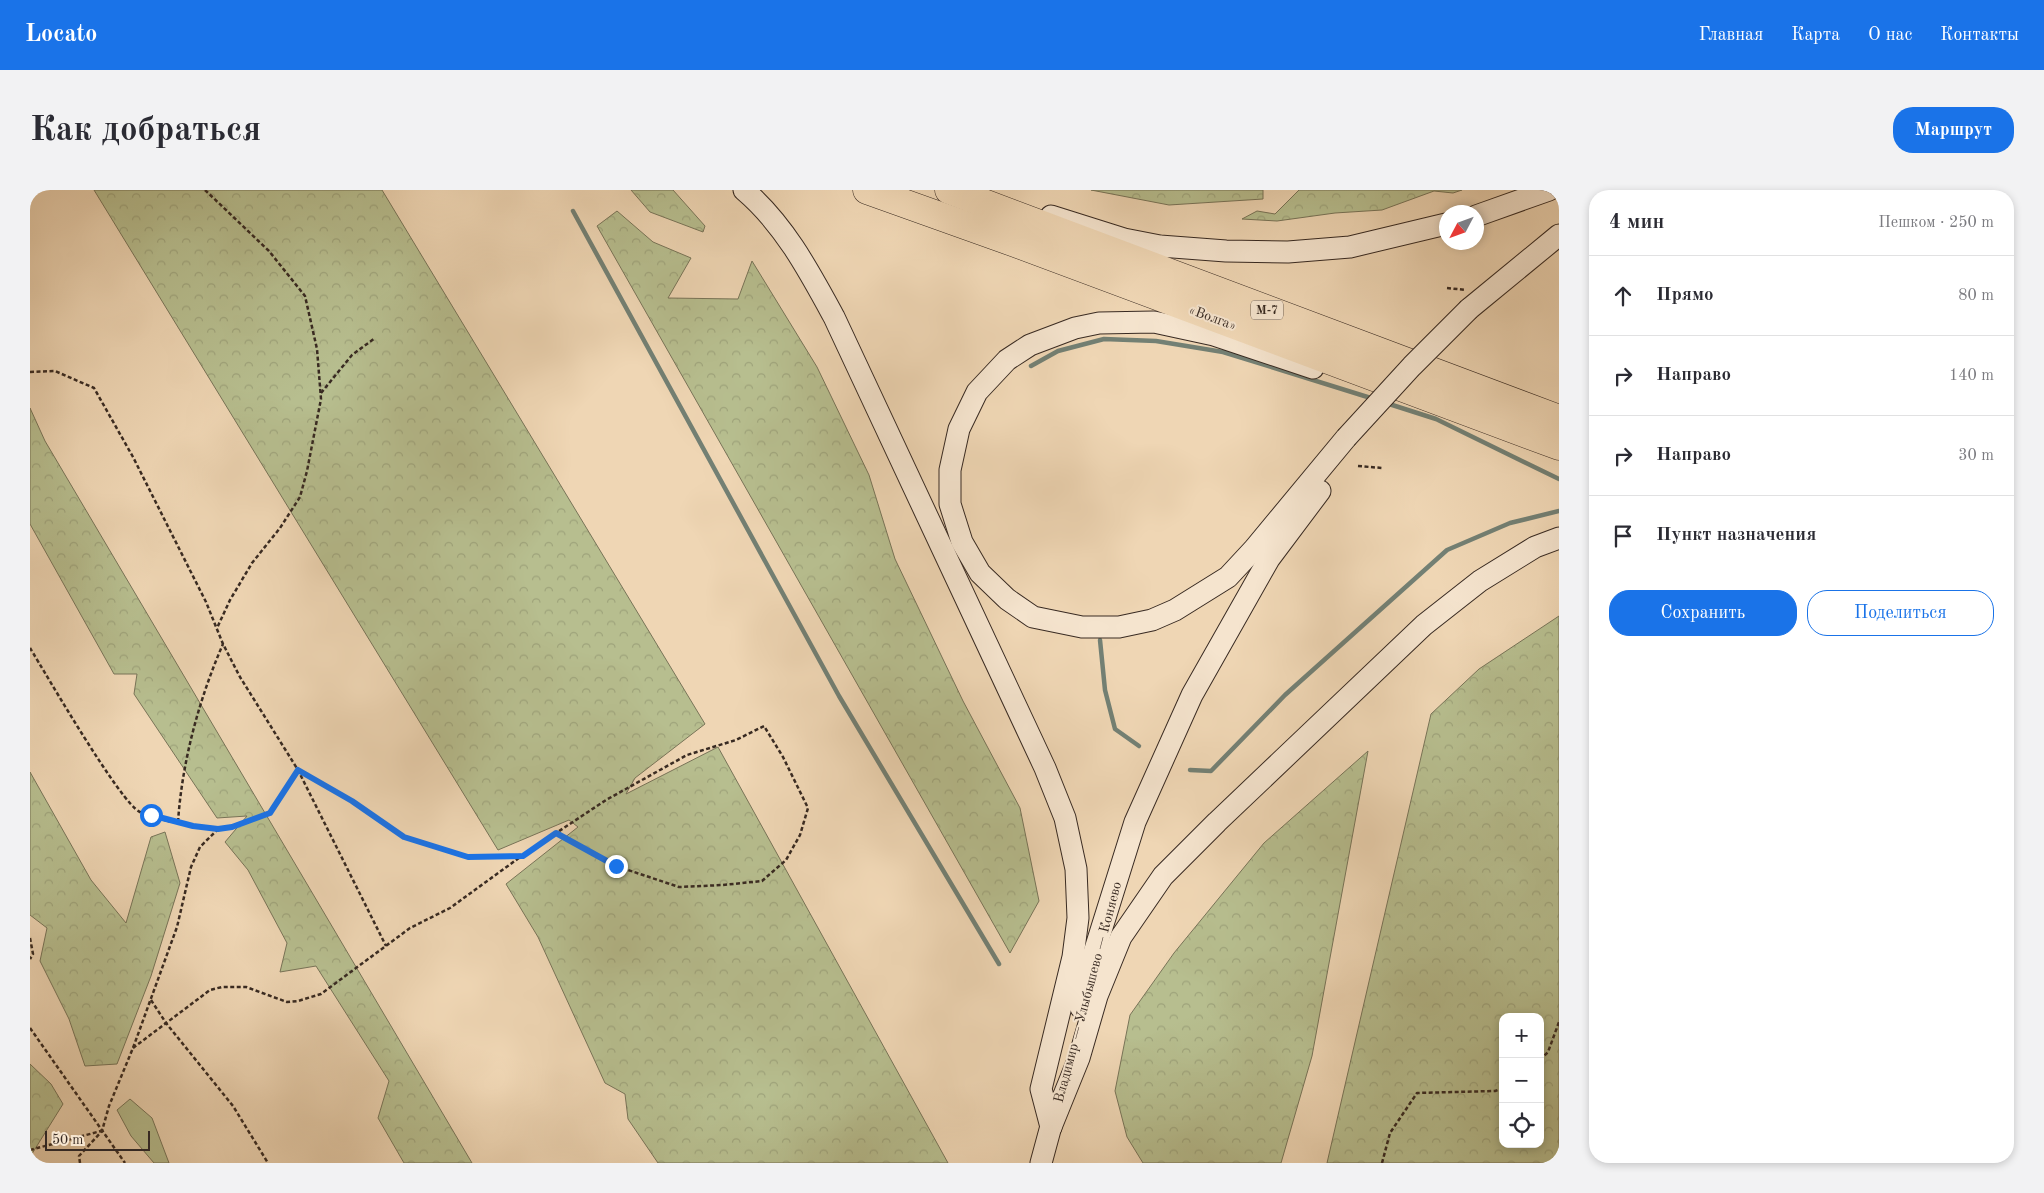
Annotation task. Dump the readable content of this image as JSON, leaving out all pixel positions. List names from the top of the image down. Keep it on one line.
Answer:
{"streets":{"highway":["М-7","«Волга»"],"main road":["Владимир — Улыбышево — Коняево"]},"scale_bar":"50 m","north":"bottom left","page":{"header":"Locato","nav":["Главная","Карта","О нас","Контакты"],"buttons":["Маршрут",["Сохранить","Поделиться"]],"title":"Как добраться","heading":["4 мин","Пешком · 250 m"],"list":[["Прямо","80 m"],["Направо","140 m"],["Направо","30 m"],"Пункт назначения"],"map_buttons":["+","−"],"scale":"50 m"}}
